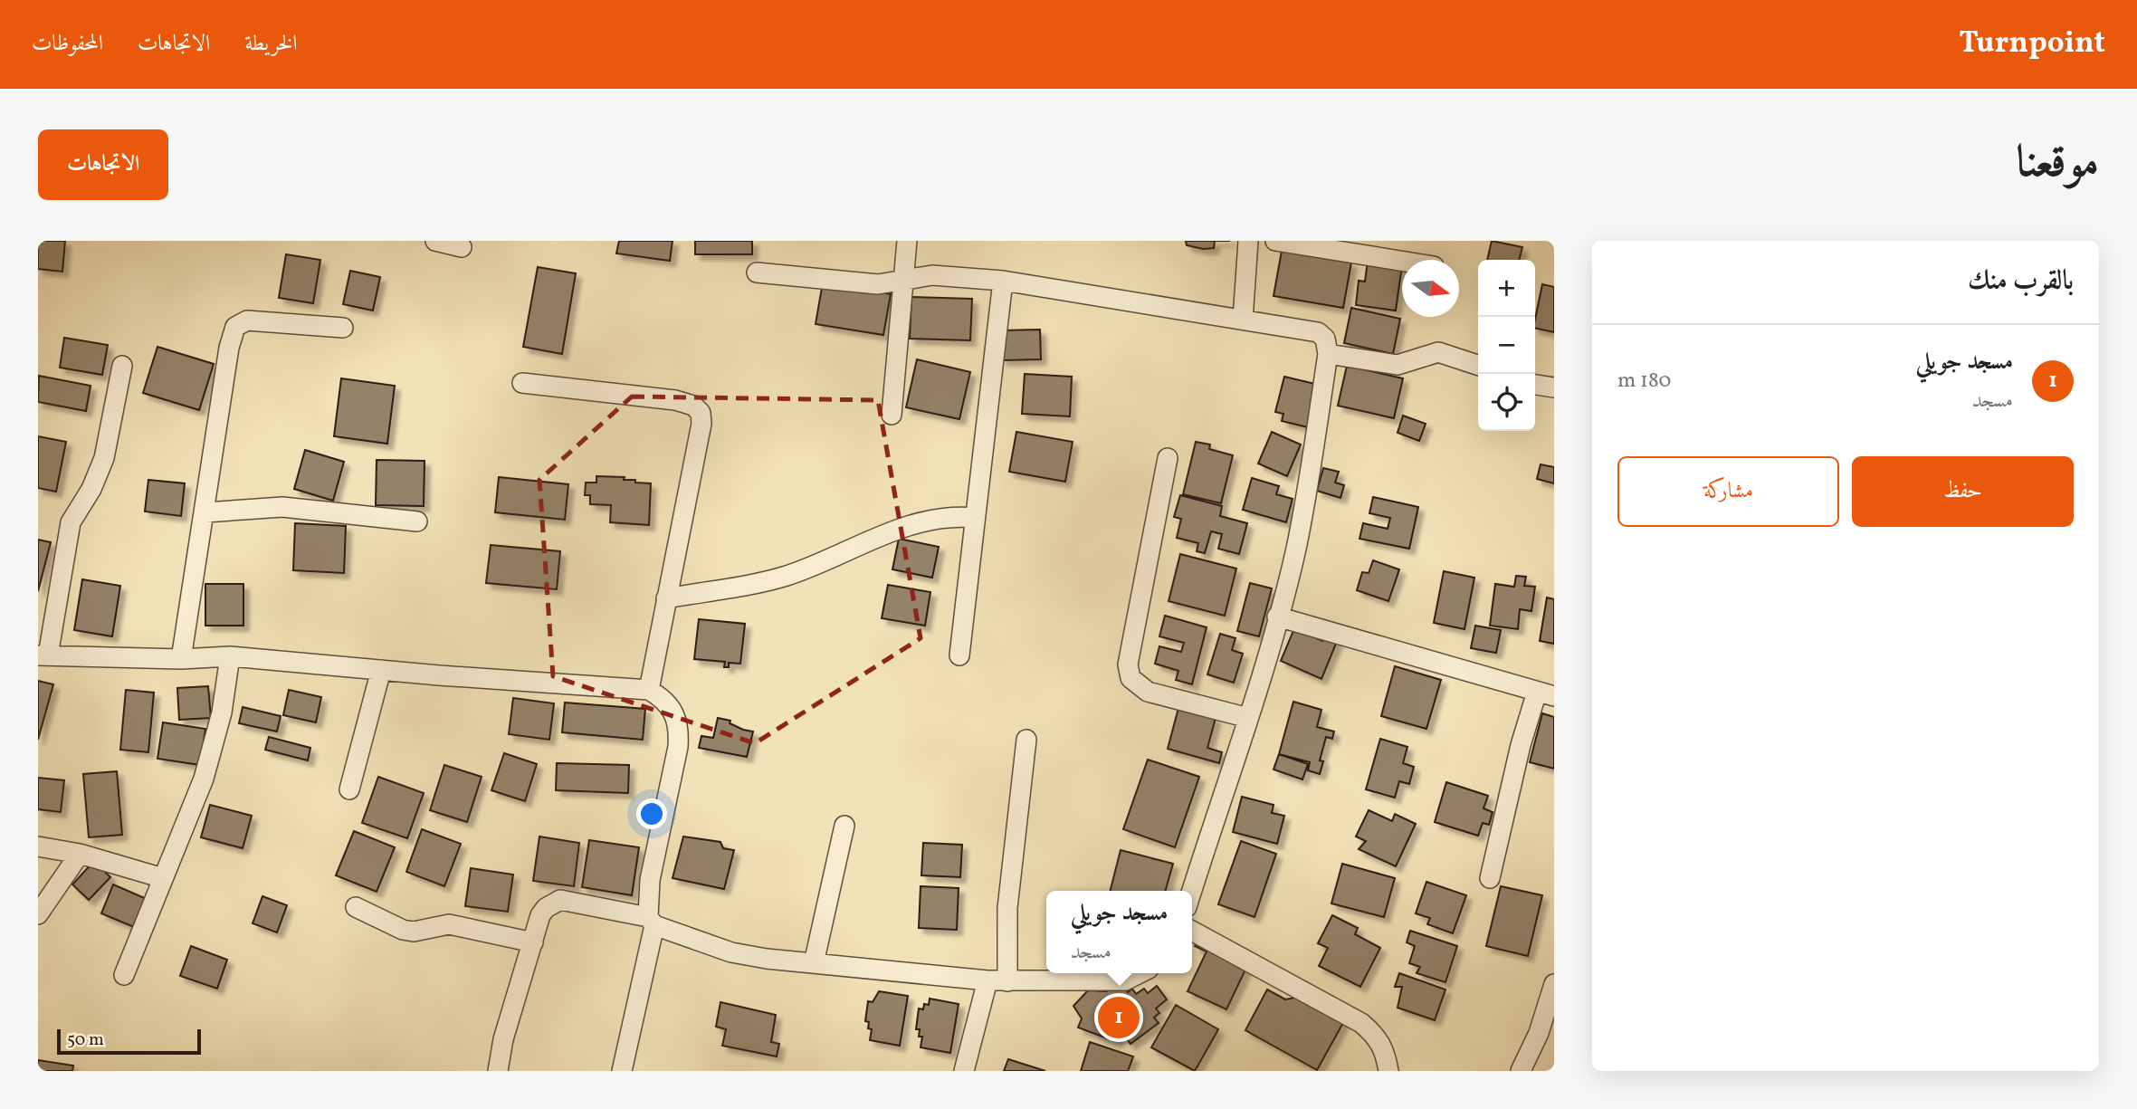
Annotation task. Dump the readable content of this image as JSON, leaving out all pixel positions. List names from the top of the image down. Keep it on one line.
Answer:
{"scale_bar":"50 m","north":"right","page":{"header":"Turnpoint","nav":["الخريطة","الاتجاهات","المحفوظات"],"title":"موقعنا","buttons":["الاتجاهات",["حفظ","مشاركة"]],"heading":"بالقرب منك","map_buttons":["+","−"],"list":[{"mark":"1","name":"مسجد جويلي","note":"مسجد","value":"180 m"}],"popup":["مسجد جويلي","مسجد"],"pins":"1","scale":"50 m"}}
